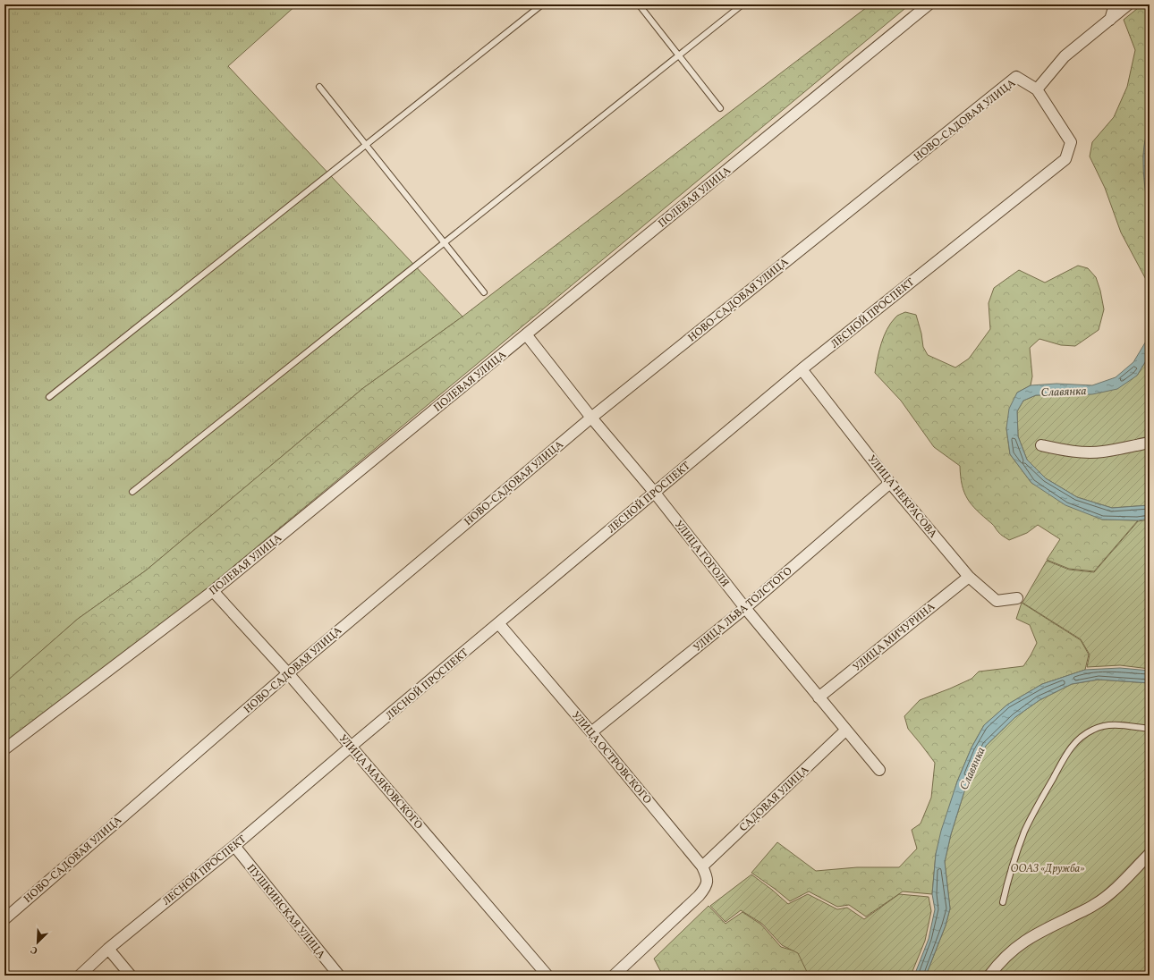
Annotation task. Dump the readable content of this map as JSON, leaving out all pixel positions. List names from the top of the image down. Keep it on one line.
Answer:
{"streets":{"street":["НОВО-САДОВАЯ УЛИЦА","ПОЛЕВАЯ УЛИЦА","ЛЕСНОЙ ПРОСПЕКТ","УЛИЦА НЕКРАСОВА","УЛИЦА ГОГОЛЯ","УЛИЦА ЛЬВА ТОЛСТОГО","УЛИЦА МИЧУРИНА","УЛИЦА ОСТРОВСКОГО","УЛИЦА МАЯКОВСКОГО","САДОВАЯ УЛИЦА","ПУШКИНСКАЯ УЛИЦА"]},"crossings":[["НОВО-САДОВАЯ УЛИЦА","ЛЕСНОЙ ПРОСПЕКТ"],["НОВО-САДОВАЯ УЛИЦА","УЛИЦА ГОГОЛЯ"],["НОВО-САДОВАЯ УЛИЦА","УЛИЦА МАЯКОВСКОГО"],["ПОЛЕВАЯ УЛИЦА","УЛИЦА ГОГОЛЯ"],["ПОЛЕВАЯ УЛИЦА","УЛИЦА МАЯКОВСКОГО"],["ЛЕСНОЙ ПРОСПЕКТ","УЛИЦА НЕКРАСОВА"],["ЛЕСНОЙ ПРОСПЕКТ","УЛИЦА ГОГОЛЯ"],["ЛЕСНОЙ ПРОСПЕКТ","УЛИЦА ОСТРОВСКОГО"],["ЛЕСНОЙ ПРОСПЕКТ","УЛИЦА МАЯКОВСКОГО"],["ЛЕСНОЙ ПРОСПЕКТ","ПУШКИНСКАЯ УЛИЦА"],["УЛИЦА НЕКРАСОВА","УЛИЦА ЛЬВА ТОЛСТОГО"],["УЛИЦА НЕКРАСОВА","УЛИЦА МИЧУРИНА"],["УЛИЦА ГОГОЛЯ","УЛИЦА ЛЬВА ТОЛСТОГО"],["УЛИЦА ГОГОЛЯ","УЛИЦА МИЧУРИНА"],["УЛИЦА ГОГОЛЯ","САДОВАЯ УЛИЦА"],["УЛИЦА ЛЬВА ТОЛСТОГО","УЛИЦА ОСТРОВСКОГО"],["УЛИЦА ОСТРОВСКОГО","САДОВАЯ УЛИЦА"]],"water":["Славянка"],"parks":["ООАЗ «Дружба»"],"north":"bottom left"}
